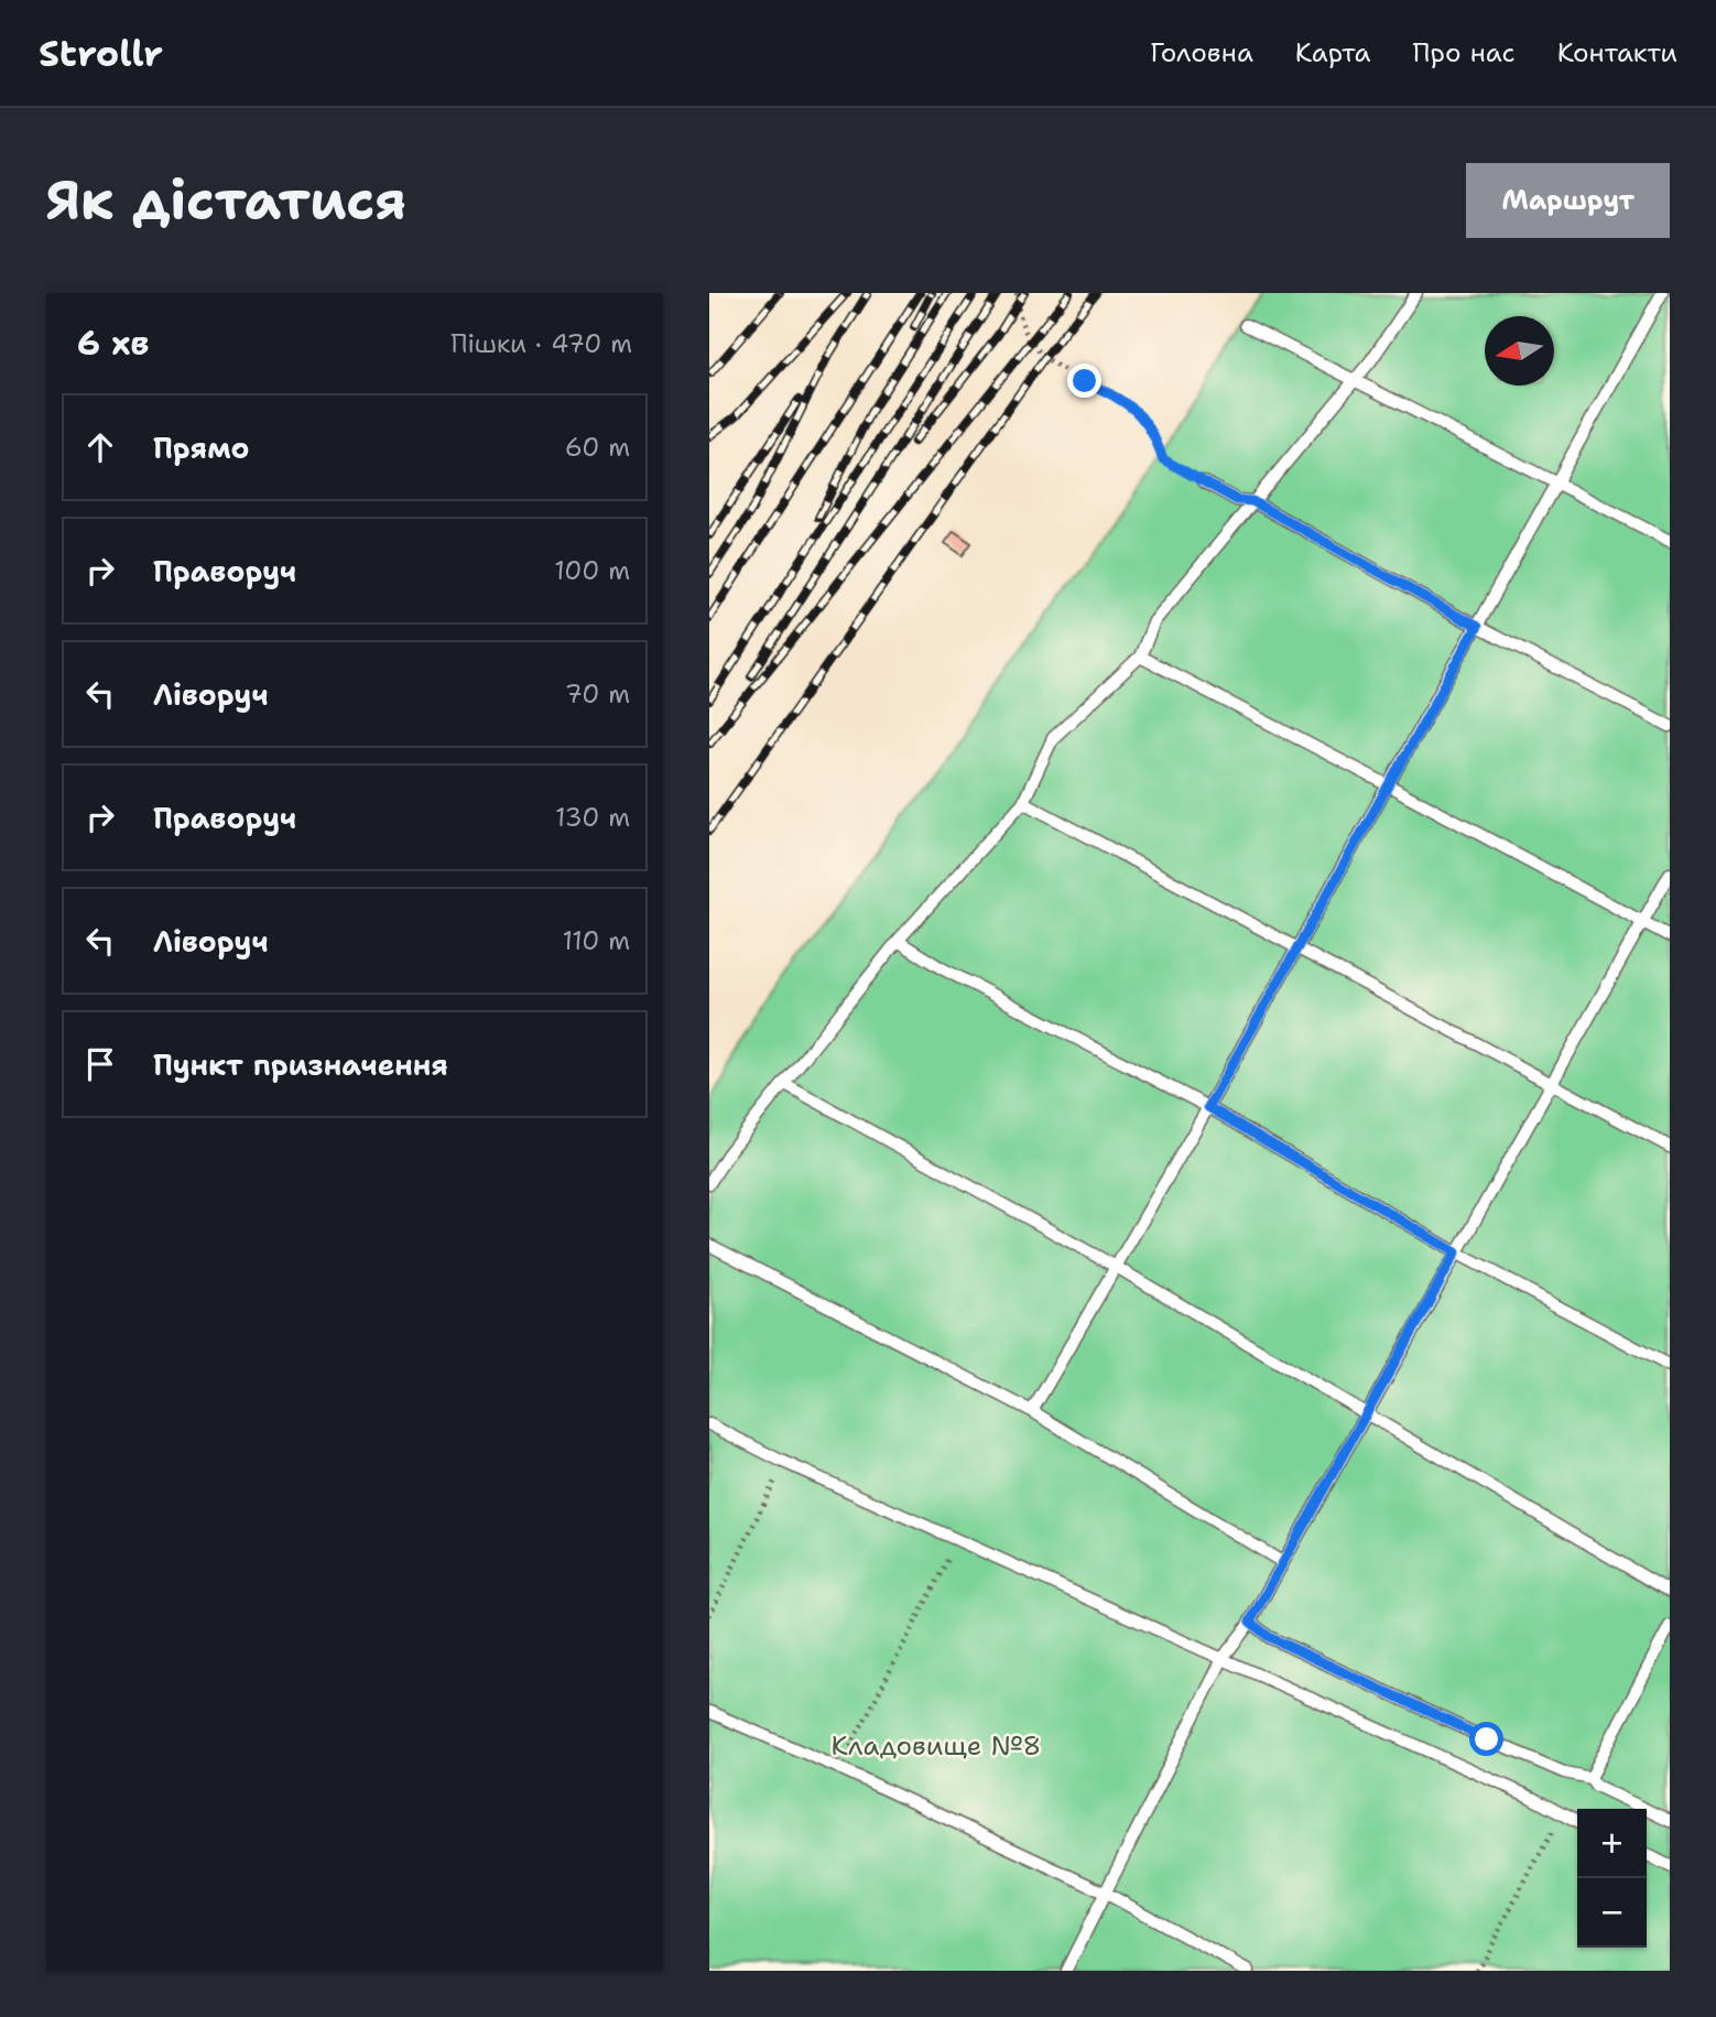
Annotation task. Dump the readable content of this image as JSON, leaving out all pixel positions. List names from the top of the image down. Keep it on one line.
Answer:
{"parks":["Кладовище №8"],"north":"left","page":{"header":"Strollr","nav":["Головна","Карта","Про нас","Контакти"],"buttons":"Маршрут","title":"Як дістатися","heading":["6 хв","Пішки · 470 m"],"list":[["Прямо","60 m"],["Праворуч","100 m"],["Ліворуч","70 m"],["Праворуч","130 m"],["Ліворуч","110 m"],"Пункт призначення"],"map_buttons":["+","−"]}}
